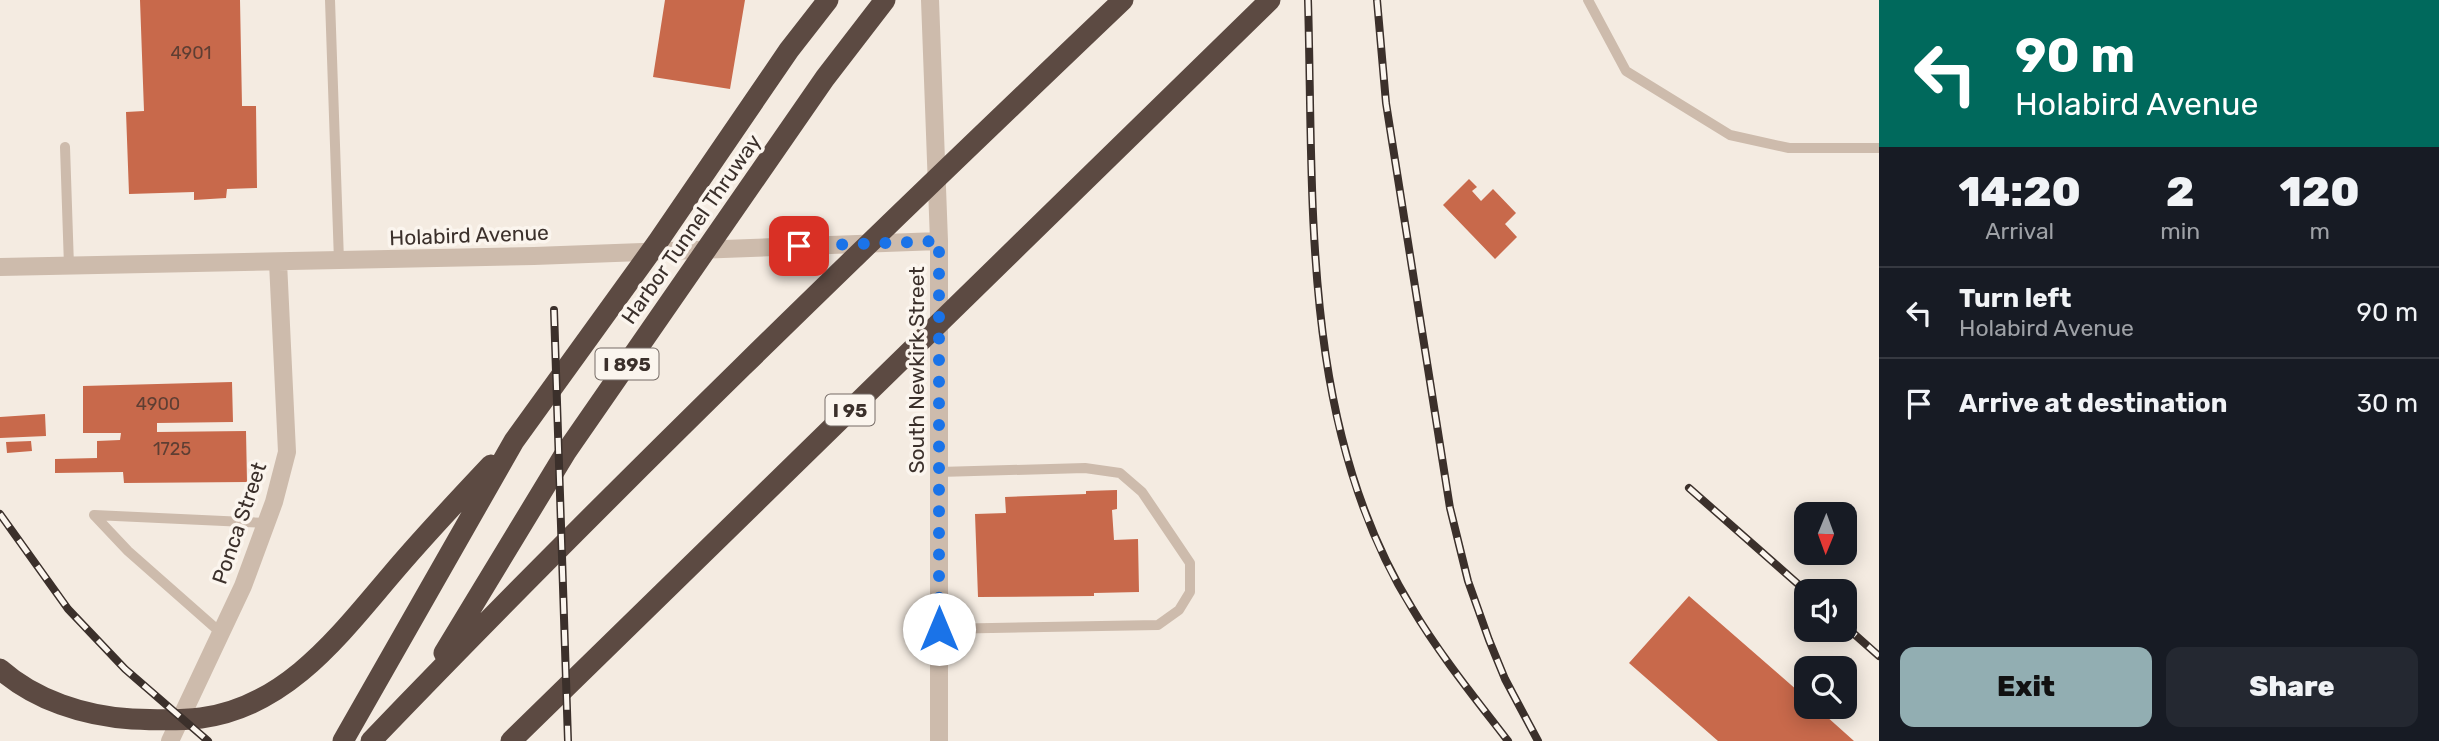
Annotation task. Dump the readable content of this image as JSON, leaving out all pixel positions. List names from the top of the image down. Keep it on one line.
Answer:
{"streets":{"highway":["Harbor Tunnel Thruway","I 895","I 95"],"street":["Holabird Avenue","South Newkirk Street","Ponca Street"]},"crossings":[["Holabird Avenue","South Newkirk Street"],["Holabird Avenue","Ponca Street"]],"house_numbers":["4901","4900","1725"],"north":"bottom","page":{"turn":["90 m","Holabird Avenue"],"eta":["14:20","Arrival","2","min","120","m"],"list":[{"name":"Turn left","note":"Holabird Avenue","value":"90 m"},{"name":"Arrive at destination","value":"30 m"}],"buttons":["Exit","Share"]}}
